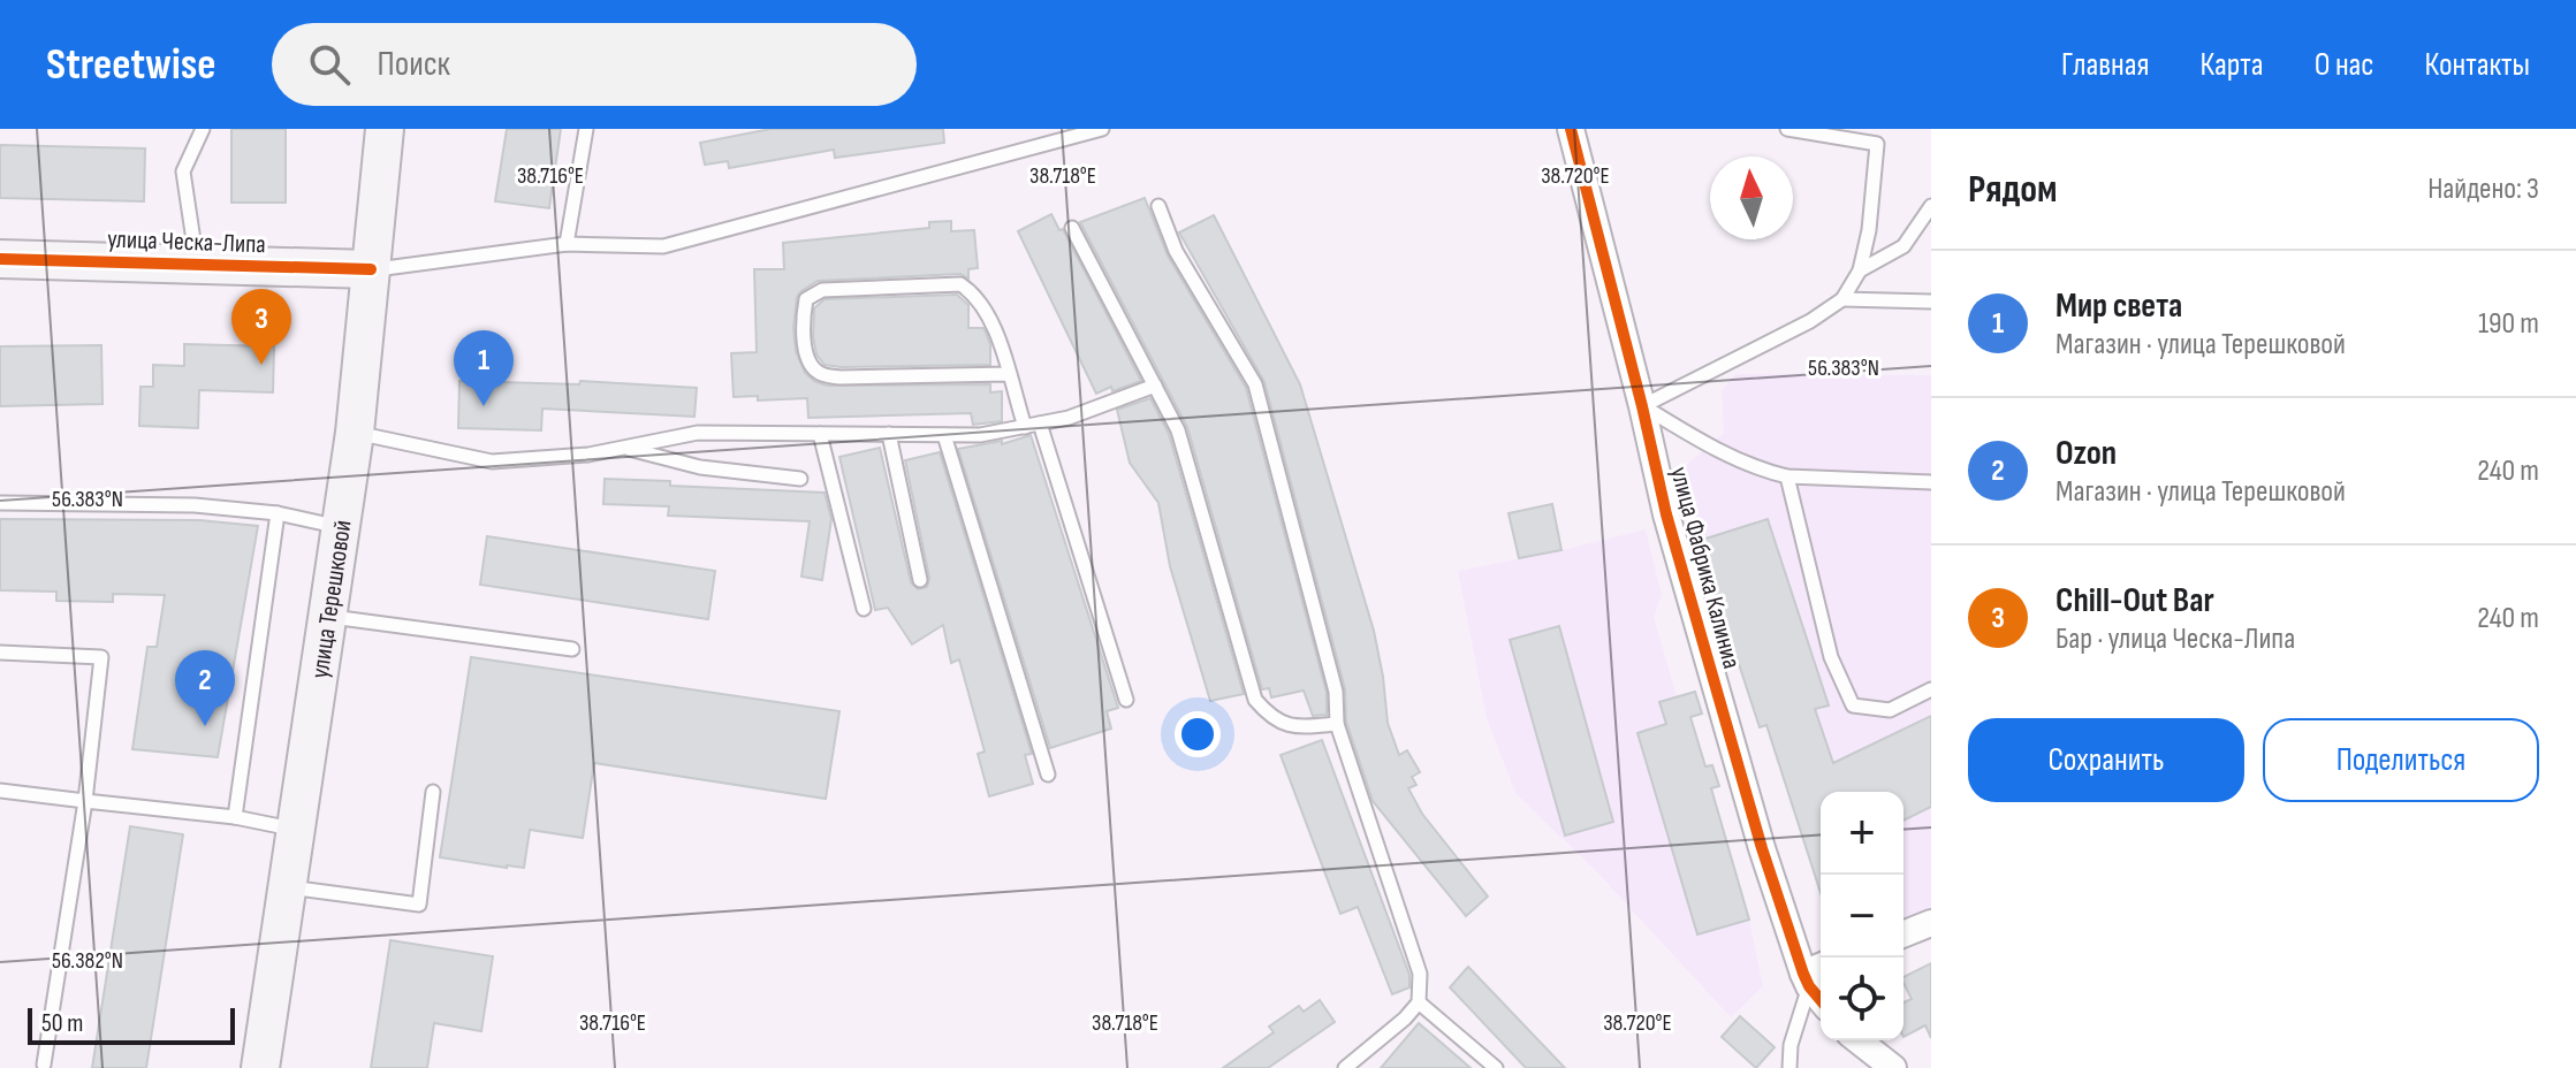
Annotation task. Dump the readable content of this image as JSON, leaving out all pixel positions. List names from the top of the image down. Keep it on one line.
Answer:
{"streets":{"main road":["улица Ческа-Липа","улица Терешковой"],"street":["улица Фабрика Калиниа"]},"crossings":[["улица Ческа-Липа","улица Терешковой"]],"scale_bar":"50 m","north":"top","page":{"header":"Streetwise","search":"Поиск","nav":["Главная","Карта","О нас","Контакты"],"heading":["Рядом","Найдено: 3"],"list":[{"mark":"1","name":"Мир света","note":"Магазин · улица Терешковой","value":"190 m"},{"mark":"2","name":"Ozon","note":"Магазин · улица Терешковой","value":"240 m"},{"mark":"3","name":"Chill-Out Bar","note":"Бар · улица Ческа-Липа","value":"240 m"}],"pins":["3","1","2"],"buttons":["Сохранить","Поделиться"],"map_buttons":["+","−"],"scale":"50 m"},"coordinates":["38.716°E","38.718°E","38.720°E","56.383°N","56.382°N"]}
